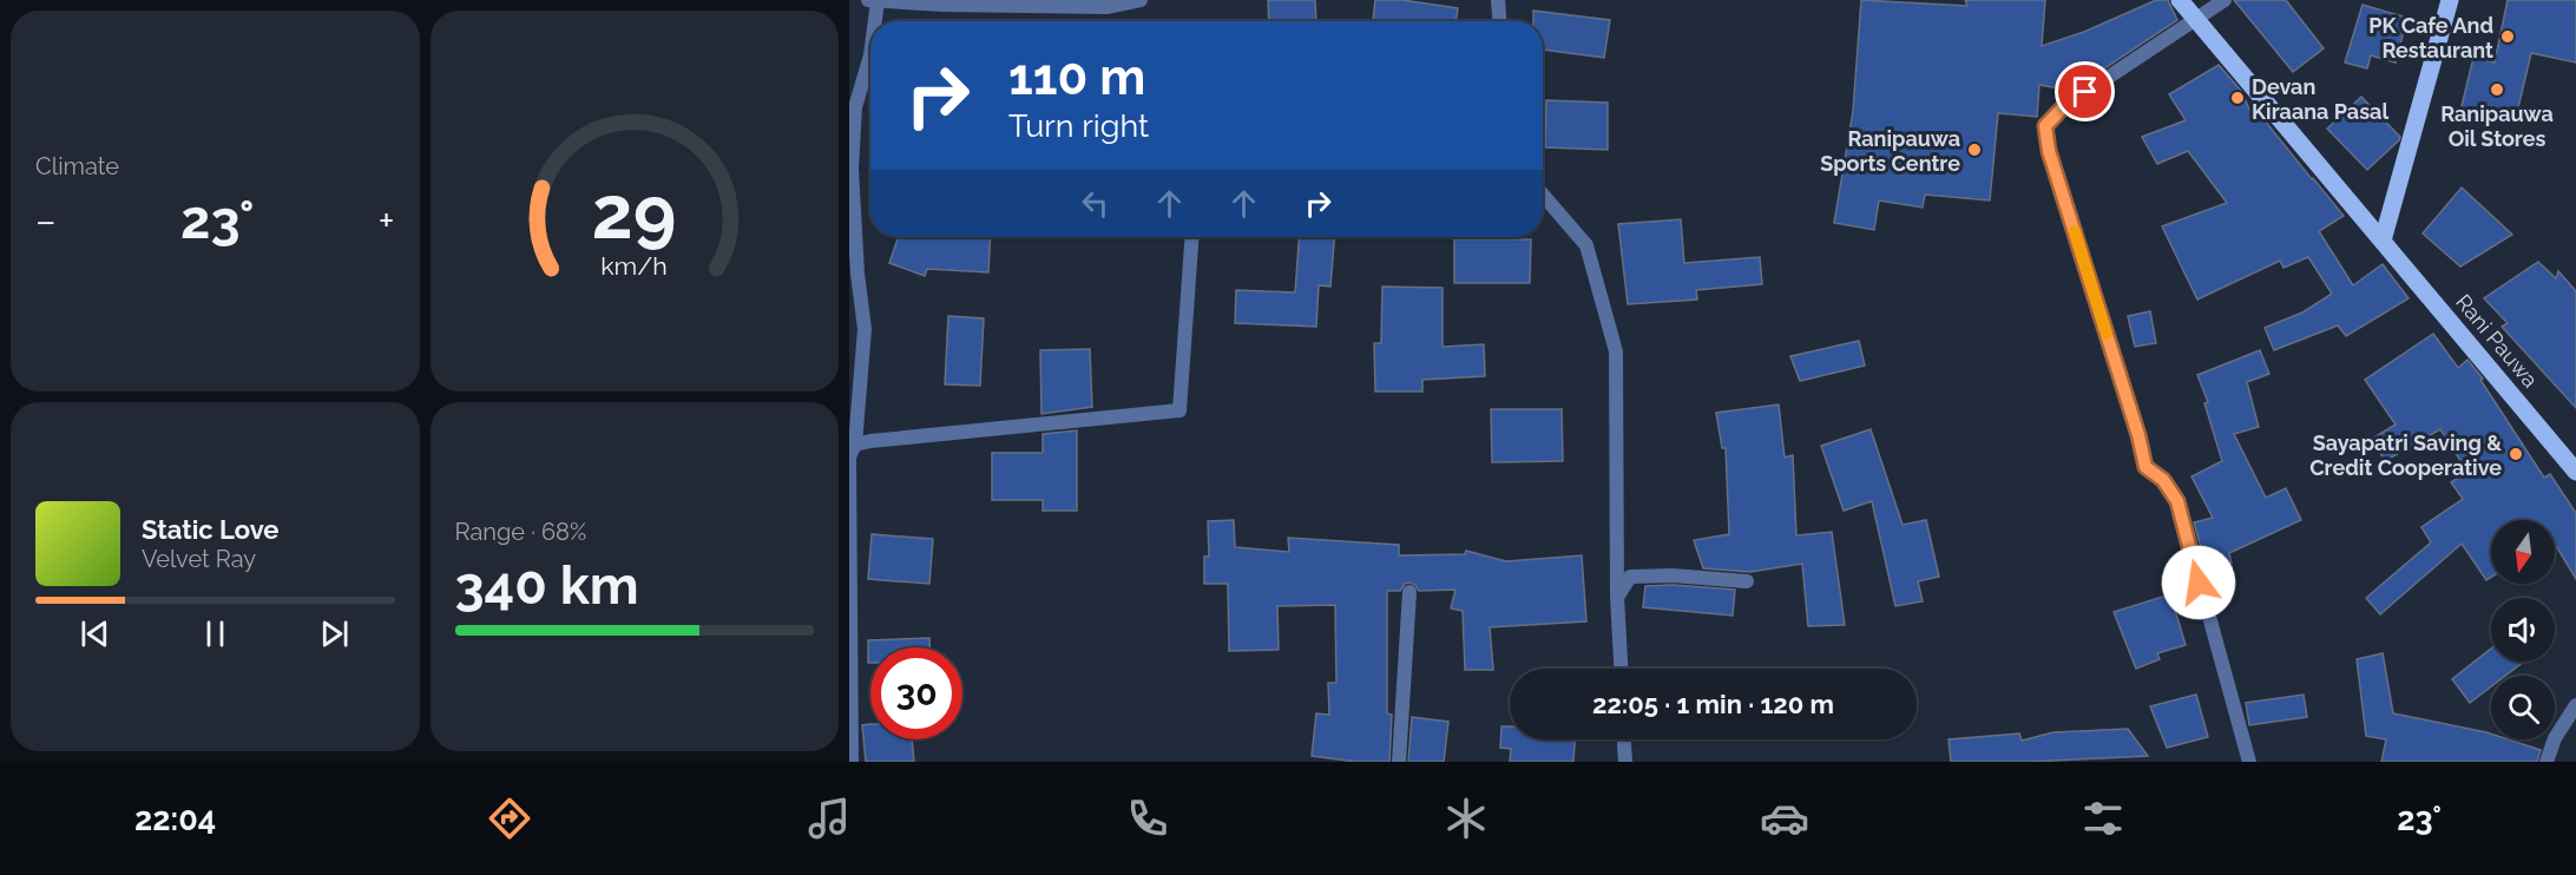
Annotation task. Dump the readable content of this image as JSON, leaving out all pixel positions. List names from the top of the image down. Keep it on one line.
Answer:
{"streets":{"main road":["Rani Pauwa"]},"places":["PK Cafe And Restaurant","Ranipauwa Oil Stores","Devan Kiraana Pasal","Ranipauwa Sports Centre","Sayapatri Saving & Credit Cooperative"],"north":"bottom","page":{"tile":["Climate",["Range · 68%","340 km"]],"turn":["110 m","Turn right"],"heat":["−","23°","+"],"song":["Static Love","Velvet Ray"],"limit":"30","trip":"22:05 · 1 min · 120 m","tabs":["22:04","23°"],"gauge":["29","km/h"]}}
